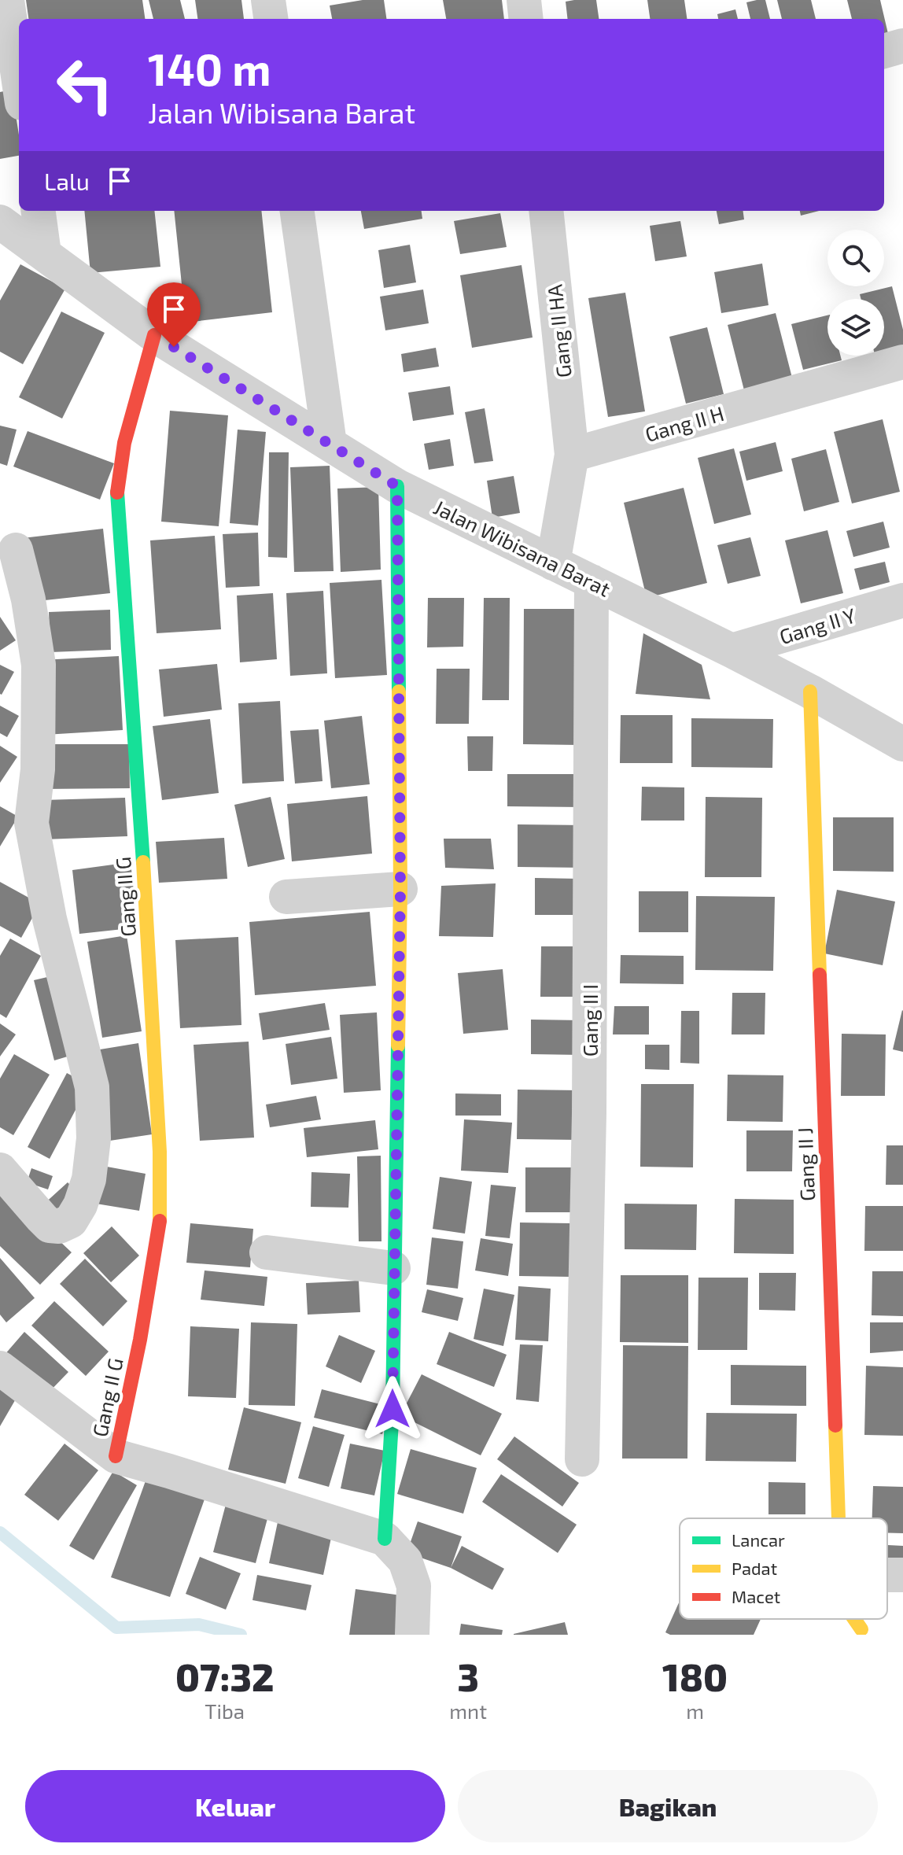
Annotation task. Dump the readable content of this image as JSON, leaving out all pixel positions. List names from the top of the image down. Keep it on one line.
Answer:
{"streets":{"street":["Gang II HA","Gang II H","Jalan Wibisana Barat","Gang II Y","Gang II G","Gang II I","Gang II J"]},"crossings":[["Gang II HA","Gang II H"],["Jalan Wibisana Barat","Gang II Y"],["Jalan Wibisana Barat","Gang II G"],["Jalan Wibisana Barat","Gang II I"],["Jalan Wibisana Barat","Gang II J"]],"legend":["Lancar","Padat","Macet"],"page":{"turn":["140 m","Jalan Wibisana Barat"],"then":"Lalu","eta":["07:32","Tiba","3","mnt","180","m"],"buttons":["Keluar","Bagikan"]}}
